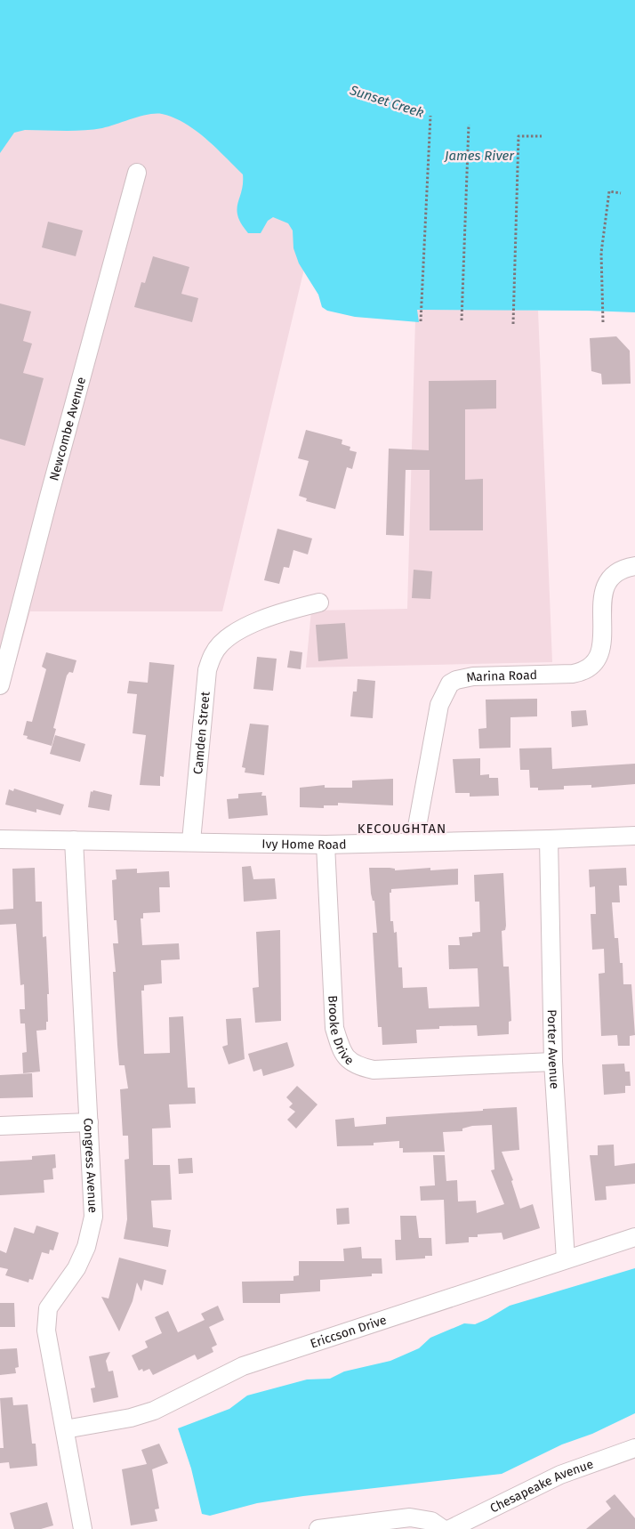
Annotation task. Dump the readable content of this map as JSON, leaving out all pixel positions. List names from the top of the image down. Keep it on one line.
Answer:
{"streets":{"street":["Newcombe Avenue","Marina Road","Camden Street","Ivy Home Road","Brooke Drive","Porter Avenue","Congress Avenue","Ericcson Drive","Chesapeake Avenue"]},"crossings":[["Marina Road","Ivy Home Road"],["Camden Street","Ivy Home Road"],["Ivy Home Road","Brooke Drive"],["Ivy Home Road","Porter Avenue"],["Ivy Home Road","Congress Avenue"],["Brooke Drive","Porter Avenue"],["Porter Avenue","Ericcson Drive"],["Congress Avenue","Ericcson Drive"]],"districts":["KECOUGHTAN"],"water":["Sunset Creek","James River"]}
